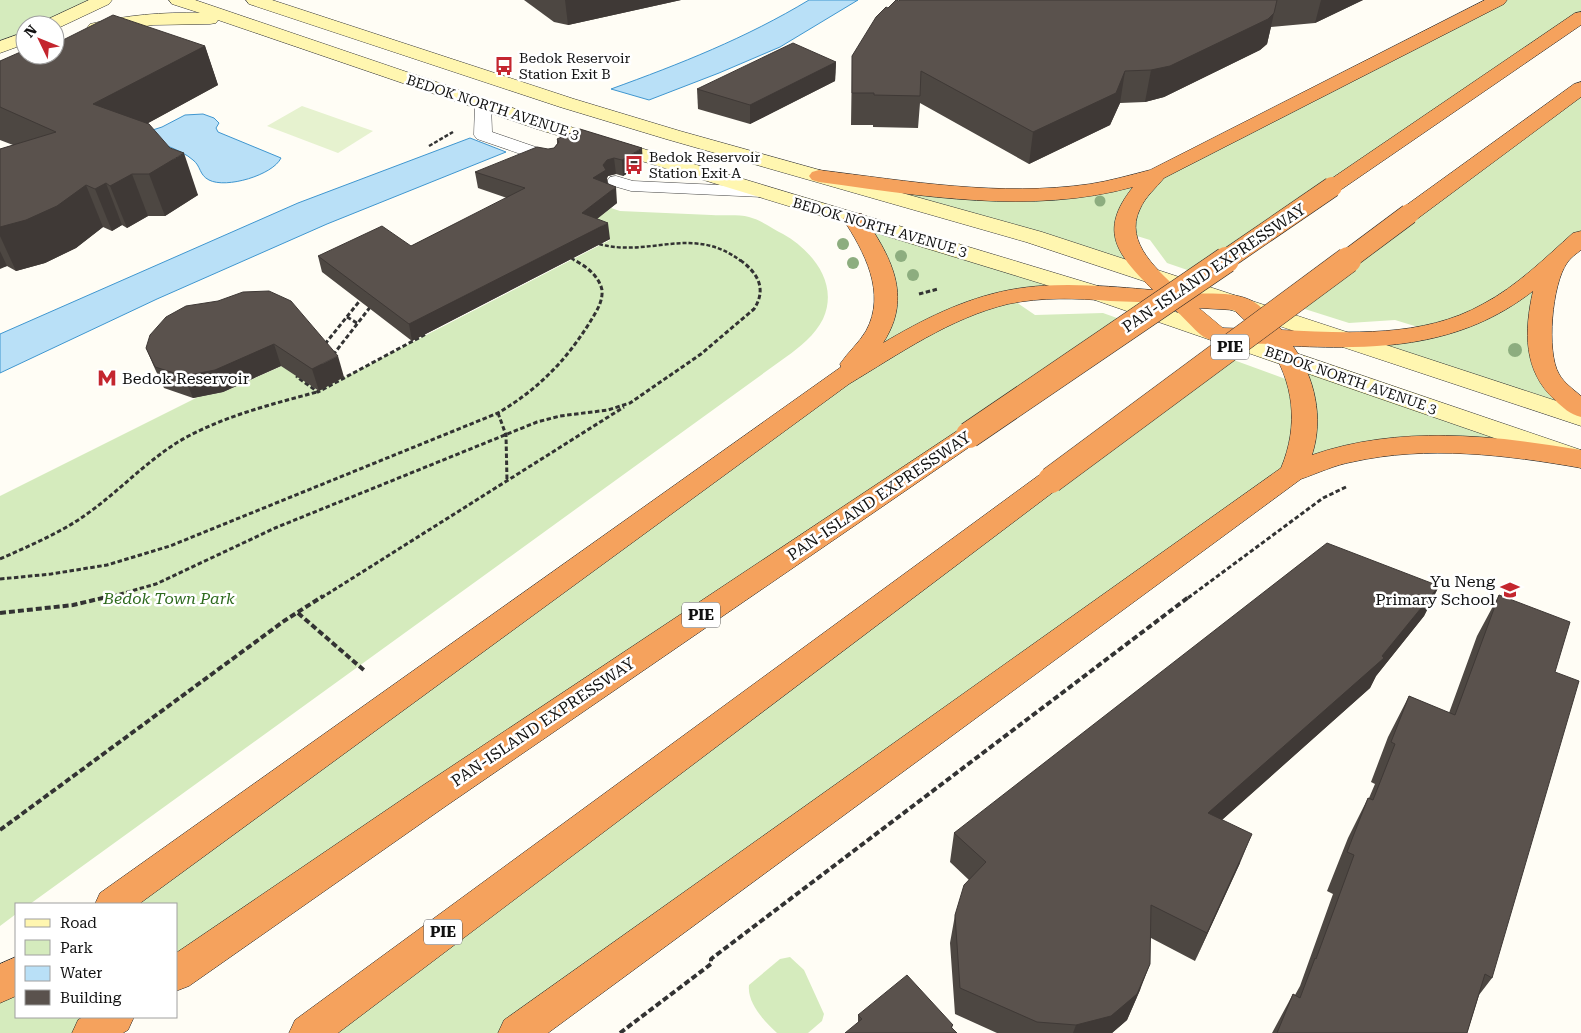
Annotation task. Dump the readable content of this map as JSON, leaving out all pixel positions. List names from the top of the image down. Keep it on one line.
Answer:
{"streets":{"highway":["PAN-ISLAND EXPRESSWAY","PIE"],"main road":["BEDOK NORTH AVENUE 3"]},"parks":["Bedok Town Park"],"places":{"bus stop":["Bedok Reservoir Station Exit B","Bedok Reservoir Station Exit A"],"metro station":["Bedok Reservoir"],"school or university":["Yu Neng Primary School"]},"legend":["Road","Park","Water","Building"],"north":"top left"}
